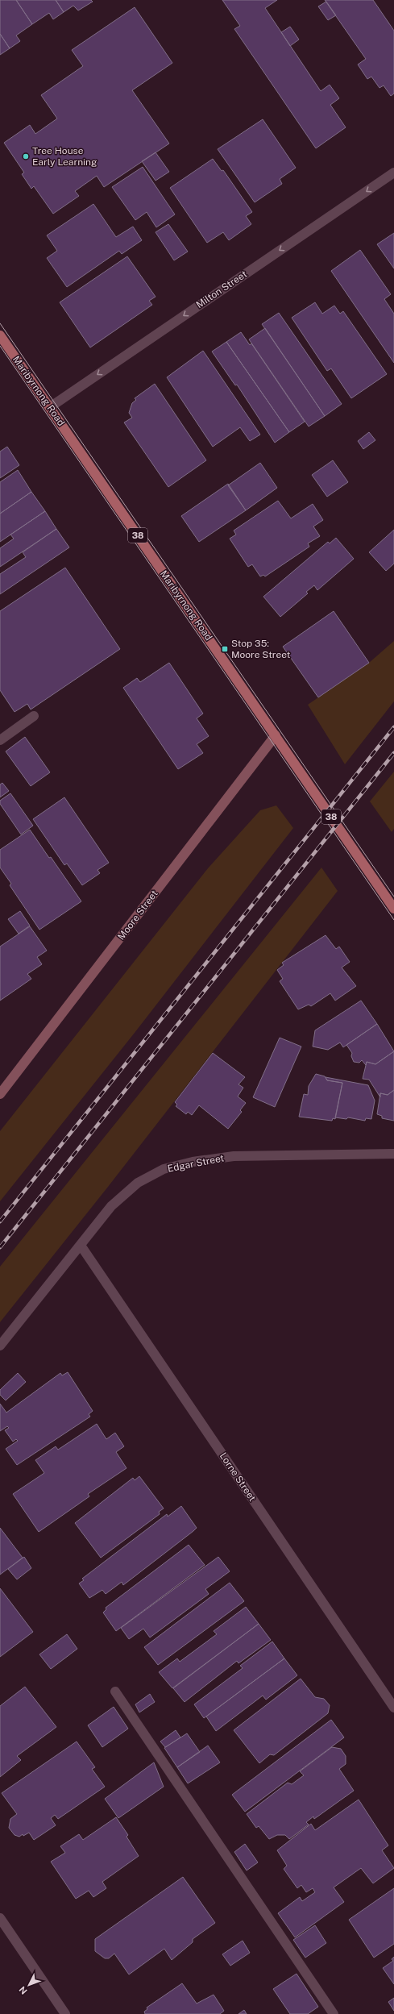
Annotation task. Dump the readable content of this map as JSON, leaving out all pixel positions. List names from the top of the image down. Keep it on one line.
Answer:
{"streets":{"main road":["Maribyrnong Road","38"],"street":["Milton Street","Moore Street","Edgar Street","Lorne Street"]},"crossings":[["Milton Street","Maribyrnong Road"],["Maribyrnong Road","Moore Street"],["Edgar Street","Lorne Street"]],"one_way":["Milton Street"],"places":{"other":["Tree House Early Learning"],"transit":["Stop 35: Moore Street"]},"north":"bottom left"}
